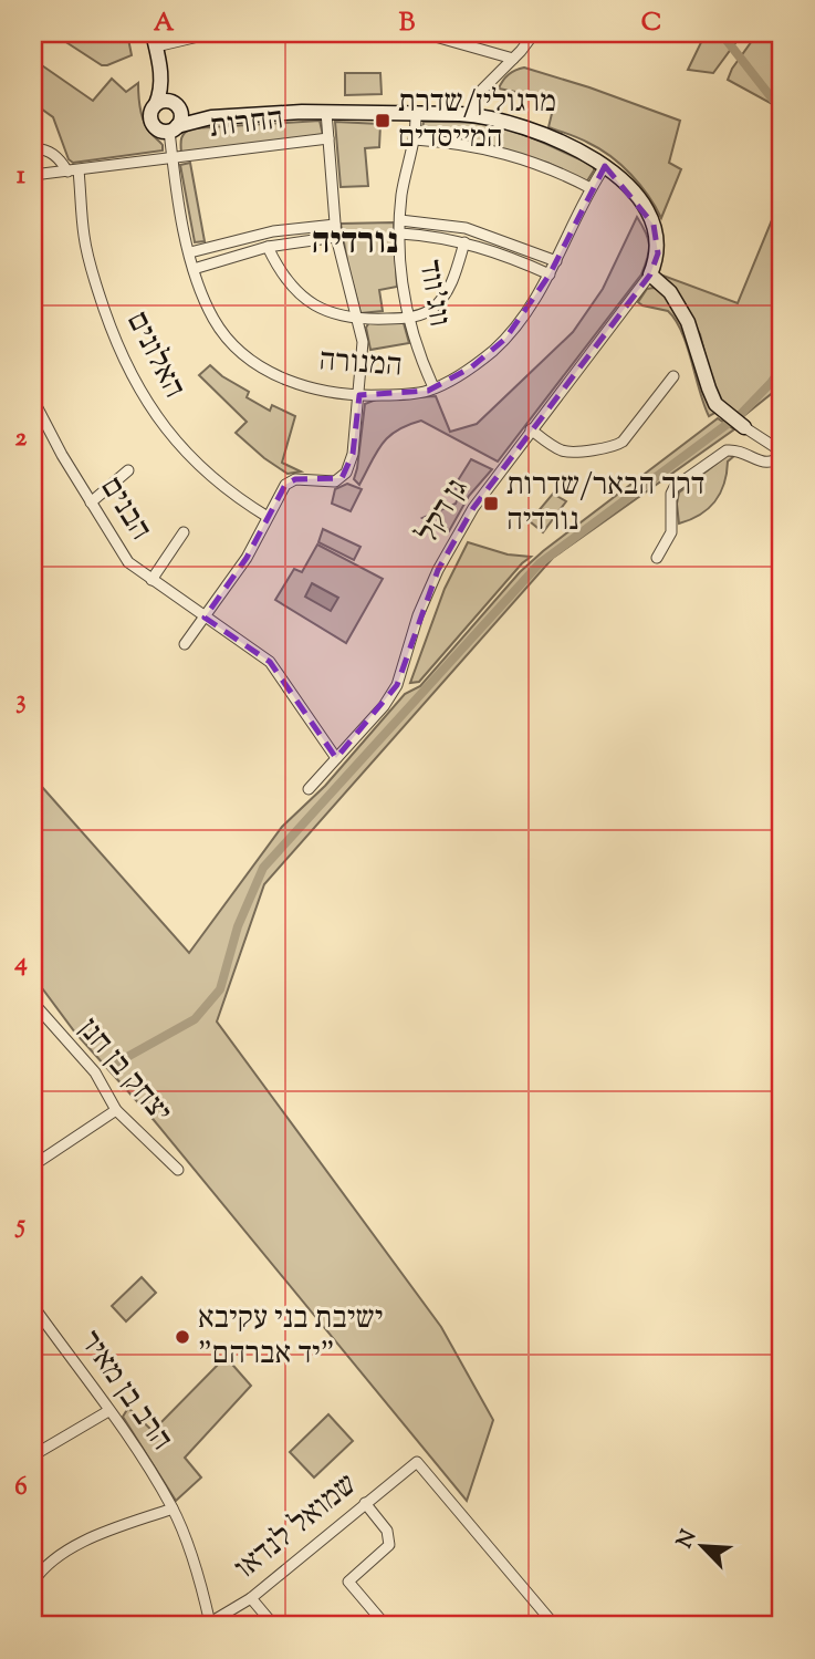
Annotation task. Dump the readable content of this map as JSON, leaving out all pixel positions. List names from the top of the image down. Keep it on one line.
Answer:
{"streets":{"street":["החרות","ווג'ווד","האלונים","המנורה","הבנים","גן דקל","יצחק בן חנן","הרב בן מאיר","שמואל לנדאו"]},"crossings":[["החרות","המנורה"],["ווג'ווד","המנורה"],["הבנים","גן דקל"],["הרב בן מאיר","שמואל לנדאו"]],"districts":["נורדיה"],"places":{"transit":["מרגולין/שדרת המייסדים","דרך הבאר/שדרות נורדיה"],"other":["ישיבת בני עקיבא \"יד אברהם\""]},"north":"top left","grid":{"columns":["A","B","C"],"rows":["1","2","3","4","5","6"]}}
